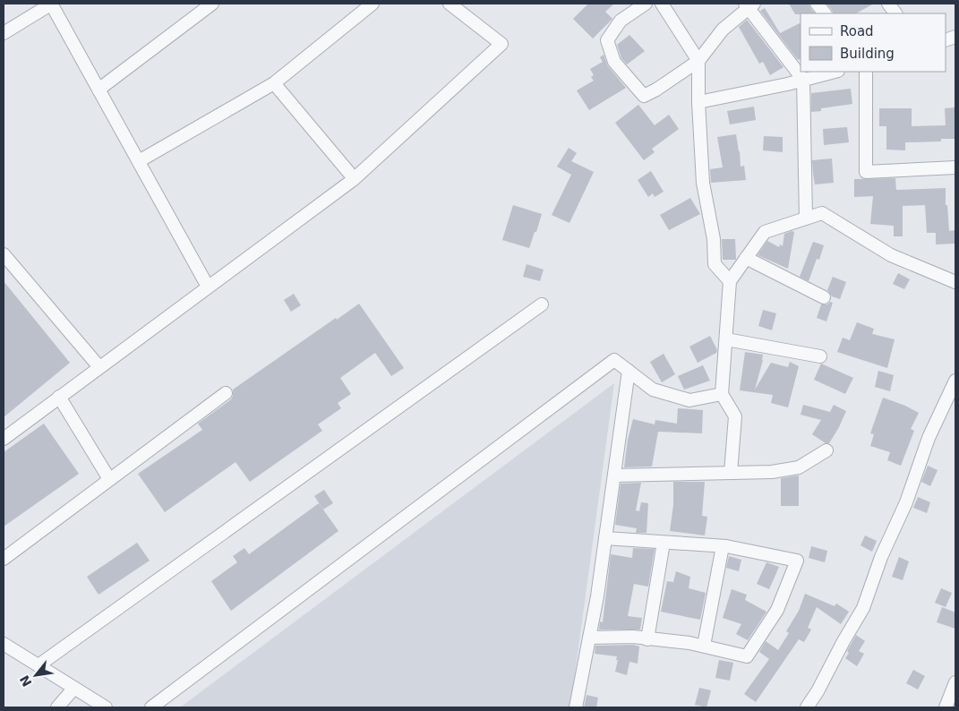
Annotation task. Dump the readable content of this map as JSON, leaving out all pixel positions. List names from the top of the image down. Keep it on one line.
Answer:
{"legend":["Road","Building"],"north":"bottom left"}
